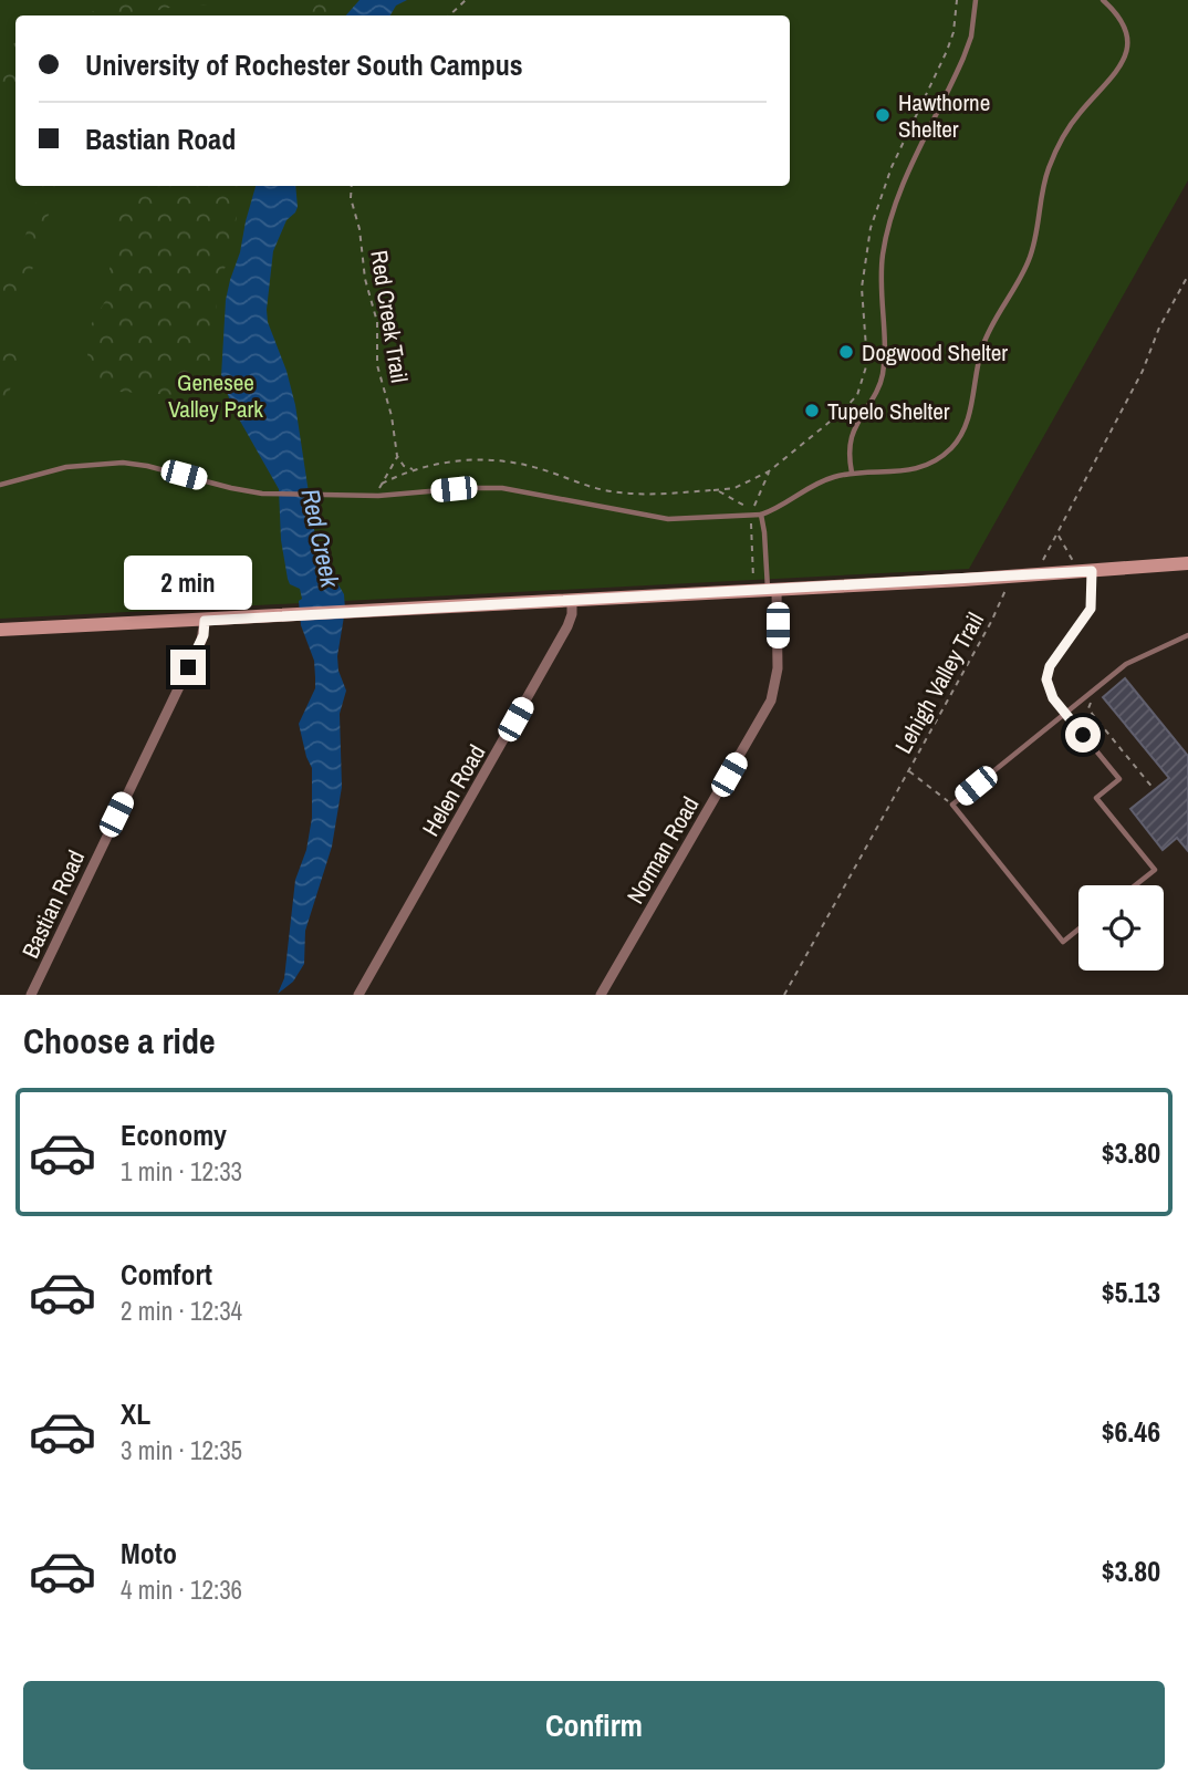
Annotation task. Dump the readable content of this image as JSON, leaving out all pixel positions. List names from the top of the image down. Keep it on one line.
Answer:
{"streets":{"street":["Helen Road","Norman Road","Bastian Road"],"path":["Red Creek Trail","Lehigh Valley Trail"]},"water":["Red Creek"],"parks":["Genesee Valley Park"],"places":["Hawthorne Shelter","Dogwood Shelter","Tupelo Shelter"],"page":{"banner":["University of Rochester South Campus","Bastian Road"],"bubble":"2 min","heading":"Choose a ride","list":[{"name":"Economy","note":"1 min · 12:33","value":"$3.80"},{"name":"Comfort","note":"2 min · 12:34","value":"$5.13"},{"name":"XL","note":"3 min · 12:35","value":"$6.46"},{"name":"Moto","note":"4 min · 12:36","value":"$3.80"}],"buttons":"Confirm"}}
